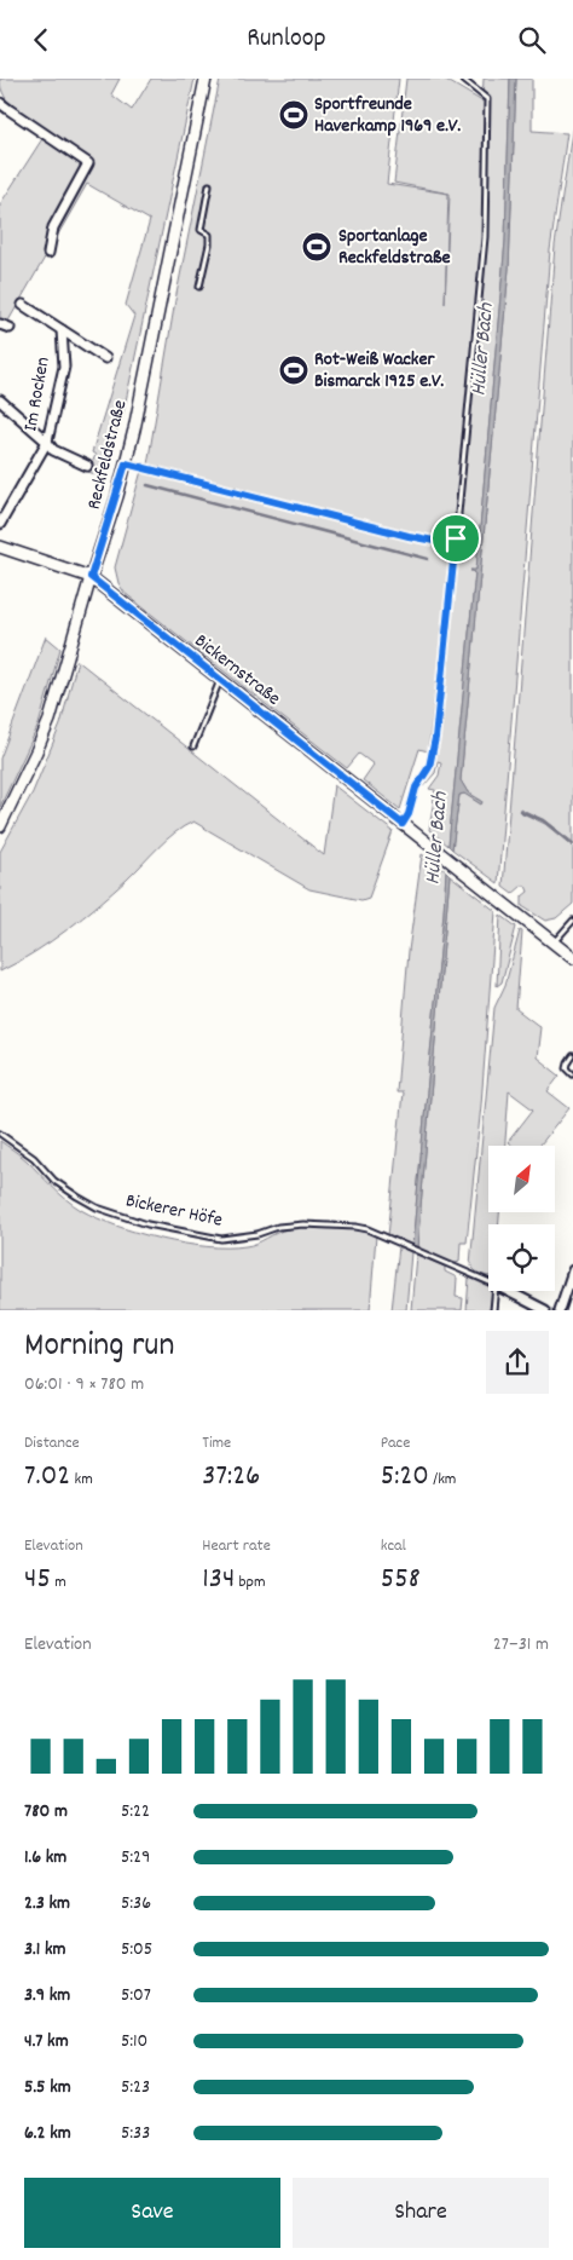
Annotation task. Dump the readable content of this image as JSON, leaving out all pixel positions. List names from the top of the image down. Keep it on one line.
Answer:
{"streets":{"street":["Im Rocken","Reckfeldstraße","Bickernstraße"],"lane":["Bickerer Höfe"]},"crossings":[["Reckfeldstraße","Bickernstraße"]],"water":["Hüller Bach"],"places":{"sports":["Sportfreunde Haverkamp 1969 e.V.","Sportanlage Reckfeldstraße","Rot-Weiß Wacker Bismarck 1925 e.V."]},"north":"top right","page":{"header":"Runloop","heading":["Morning run","06:01 · 9 × 780 m"],"stats":[["Distance","7.02 km"],["Time","37:26"],["Pace","5:20 /km"],["Elevation","45 m"],["Heart rate","134 bpm"],["kcal","558"]],"chart":["Elevation","27–31 m"],"list":[{"name":"780 m","note":"5:22"},{"name":"1.6 km","note":"5:29"},{"name":"2.3 km","note":"5:36"},{"name":"3.1 km","note":"5:05"},{"name":"3.9 km","note":"5:07"},{"name":"4.7 km","note":"5:10"},{"name":"5.5 km","note":"5:23"},{"name":"6.2 km","note":"5:33"}],"buttons":["Save","Share"]}}
